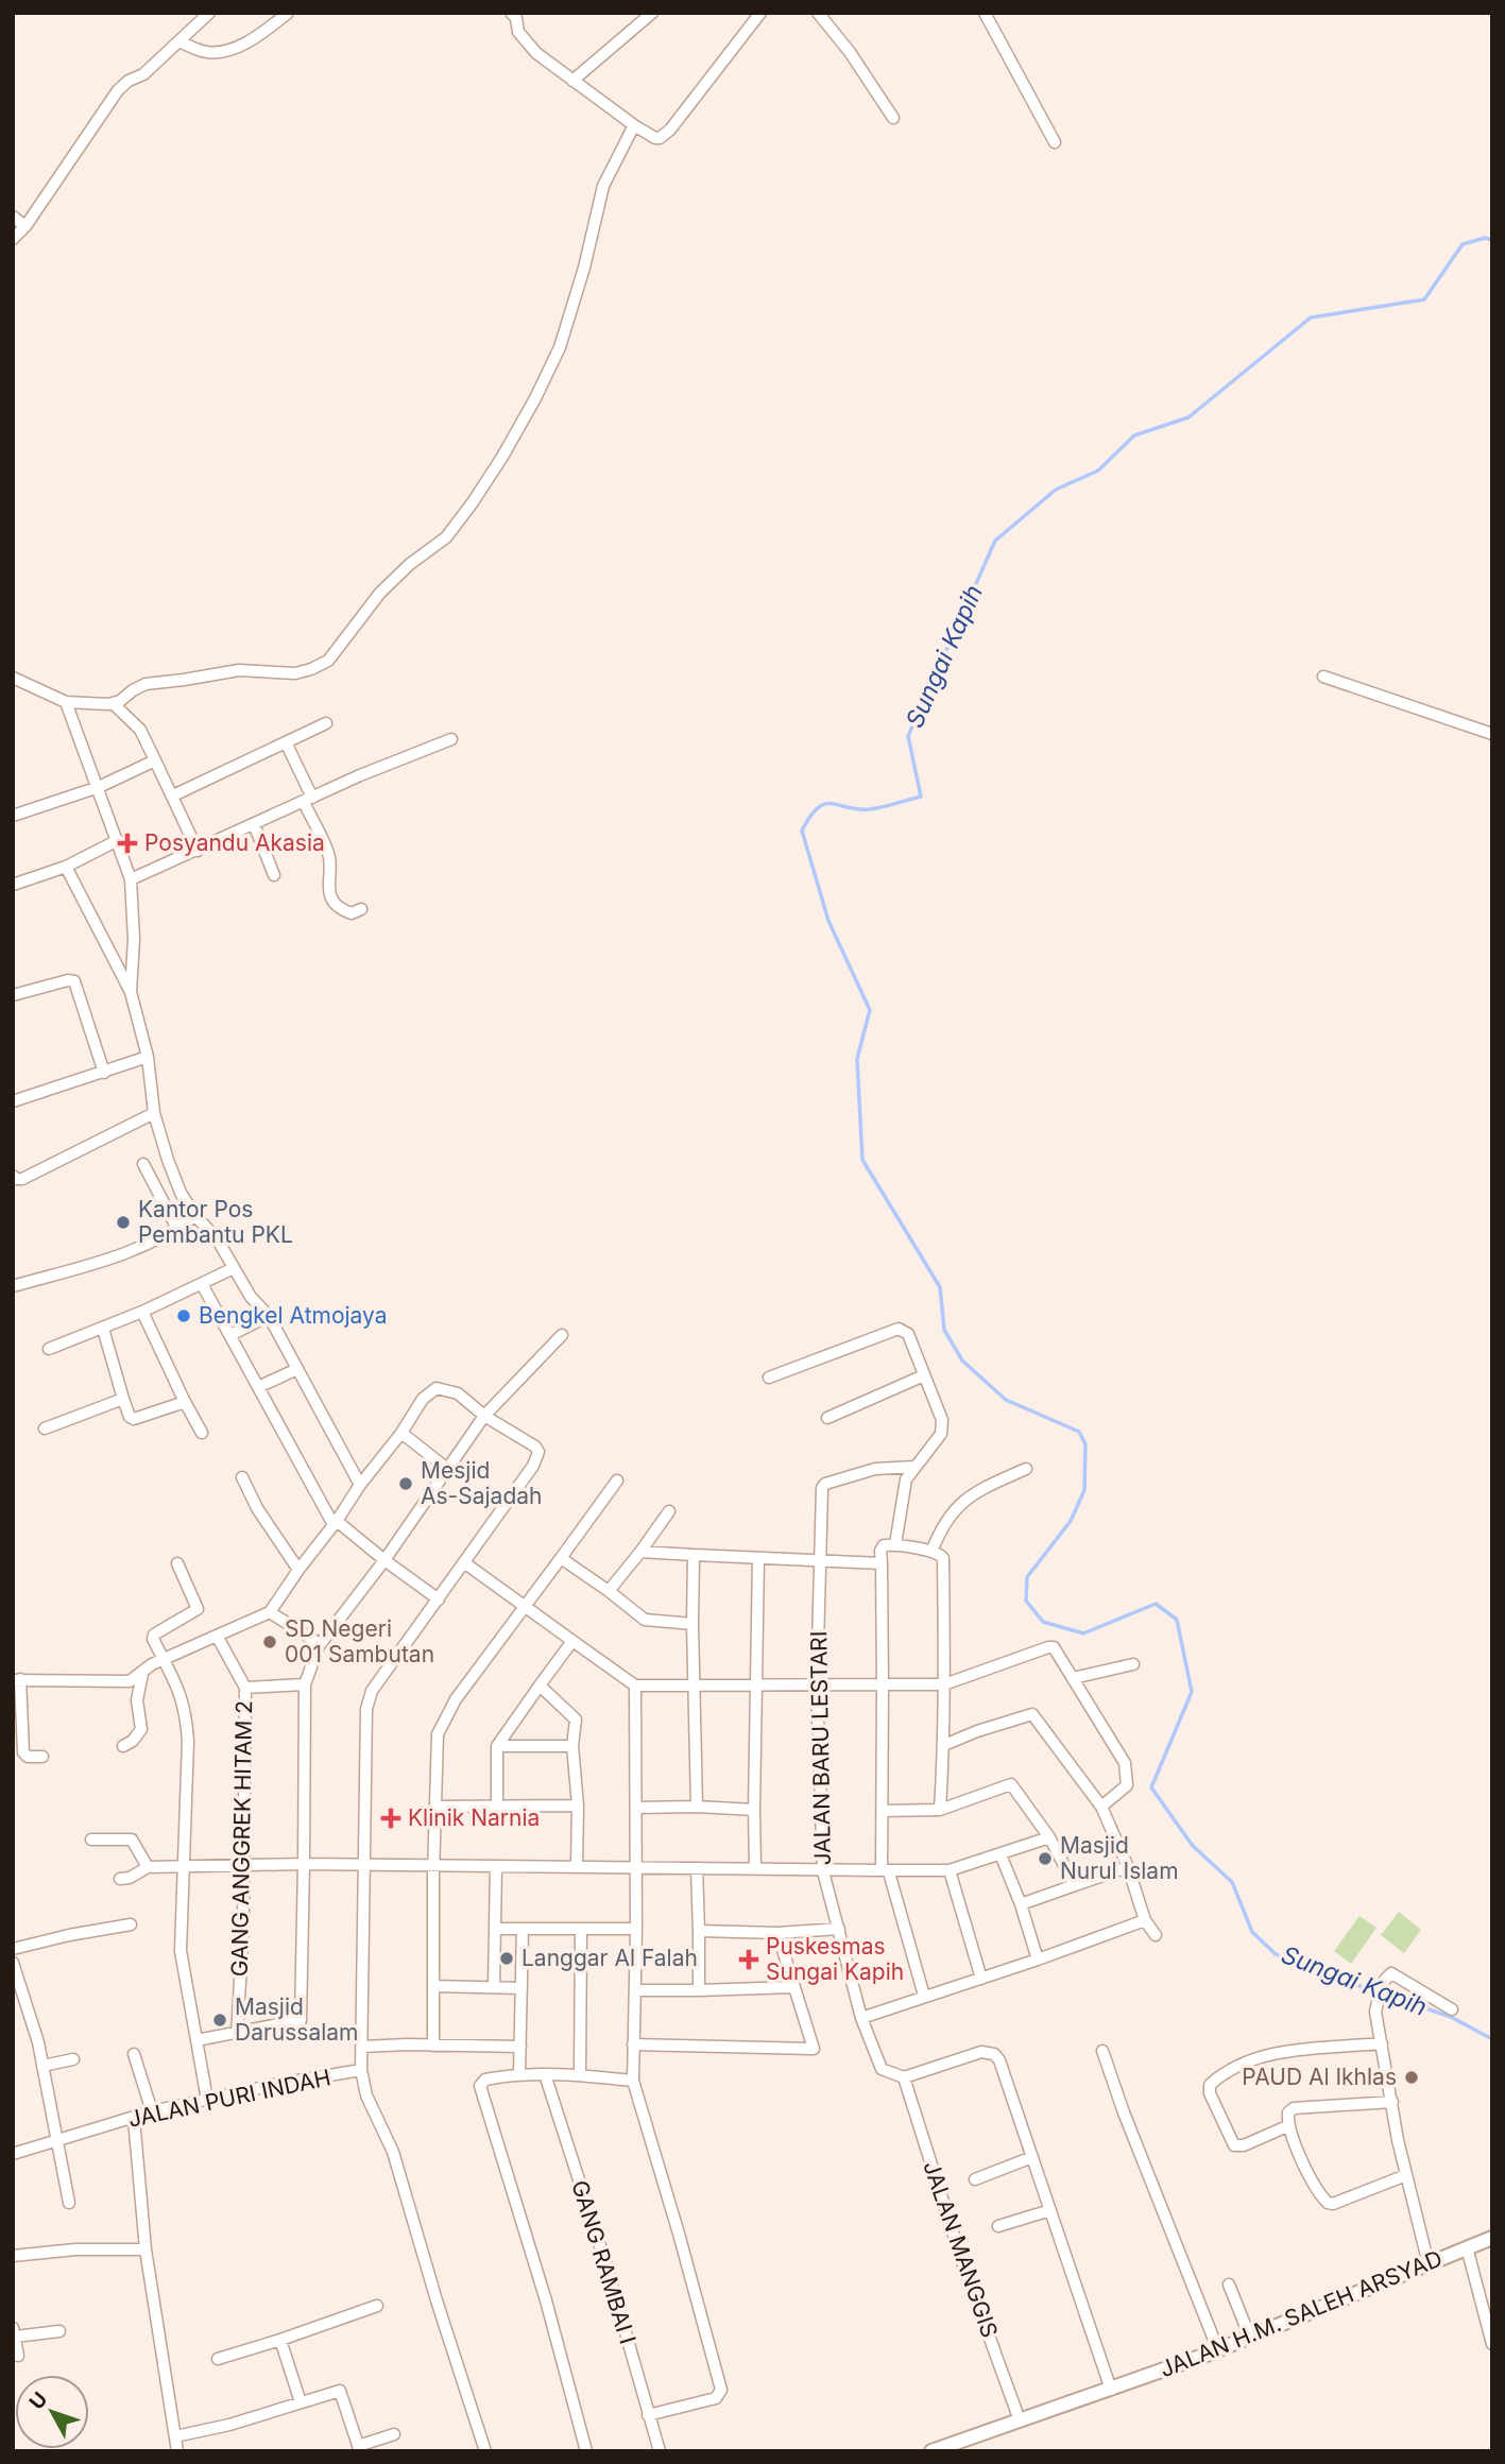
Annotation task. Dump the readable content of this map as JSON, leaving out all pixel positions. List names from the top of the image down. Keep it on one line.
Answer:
{"streets":{"street":["JALAN BARU LESTARI","GANG ANGGREK HITAM 2","JALAN PURI INDAH","JALAN MANGGIS","GANG RAMBAI I","JALAN H.M. SALEH ARSYAD"]},"crossings":[["JALAN BARU LESTARI","JALAN MANGGIS"],["JALAN MANGGIS","JALAN H.M. SALEH ARSYAD"]],"water":["Sungai Kapih"],"places":{"health":["Posyandu Akasia","Klinik Narnia","Puskesmas Sungai Kapih"],"other":["Kantor Pos Pembantu PKL","Bengkel Atmojaya","Mesjid As-Sajadah","SD Negeri 001 Sambutan","Masjid Nurul Islam","Langgar Al Falah","Masjid Darussalam","PAUD Al Ikhlas"]},"north":"top left"}
